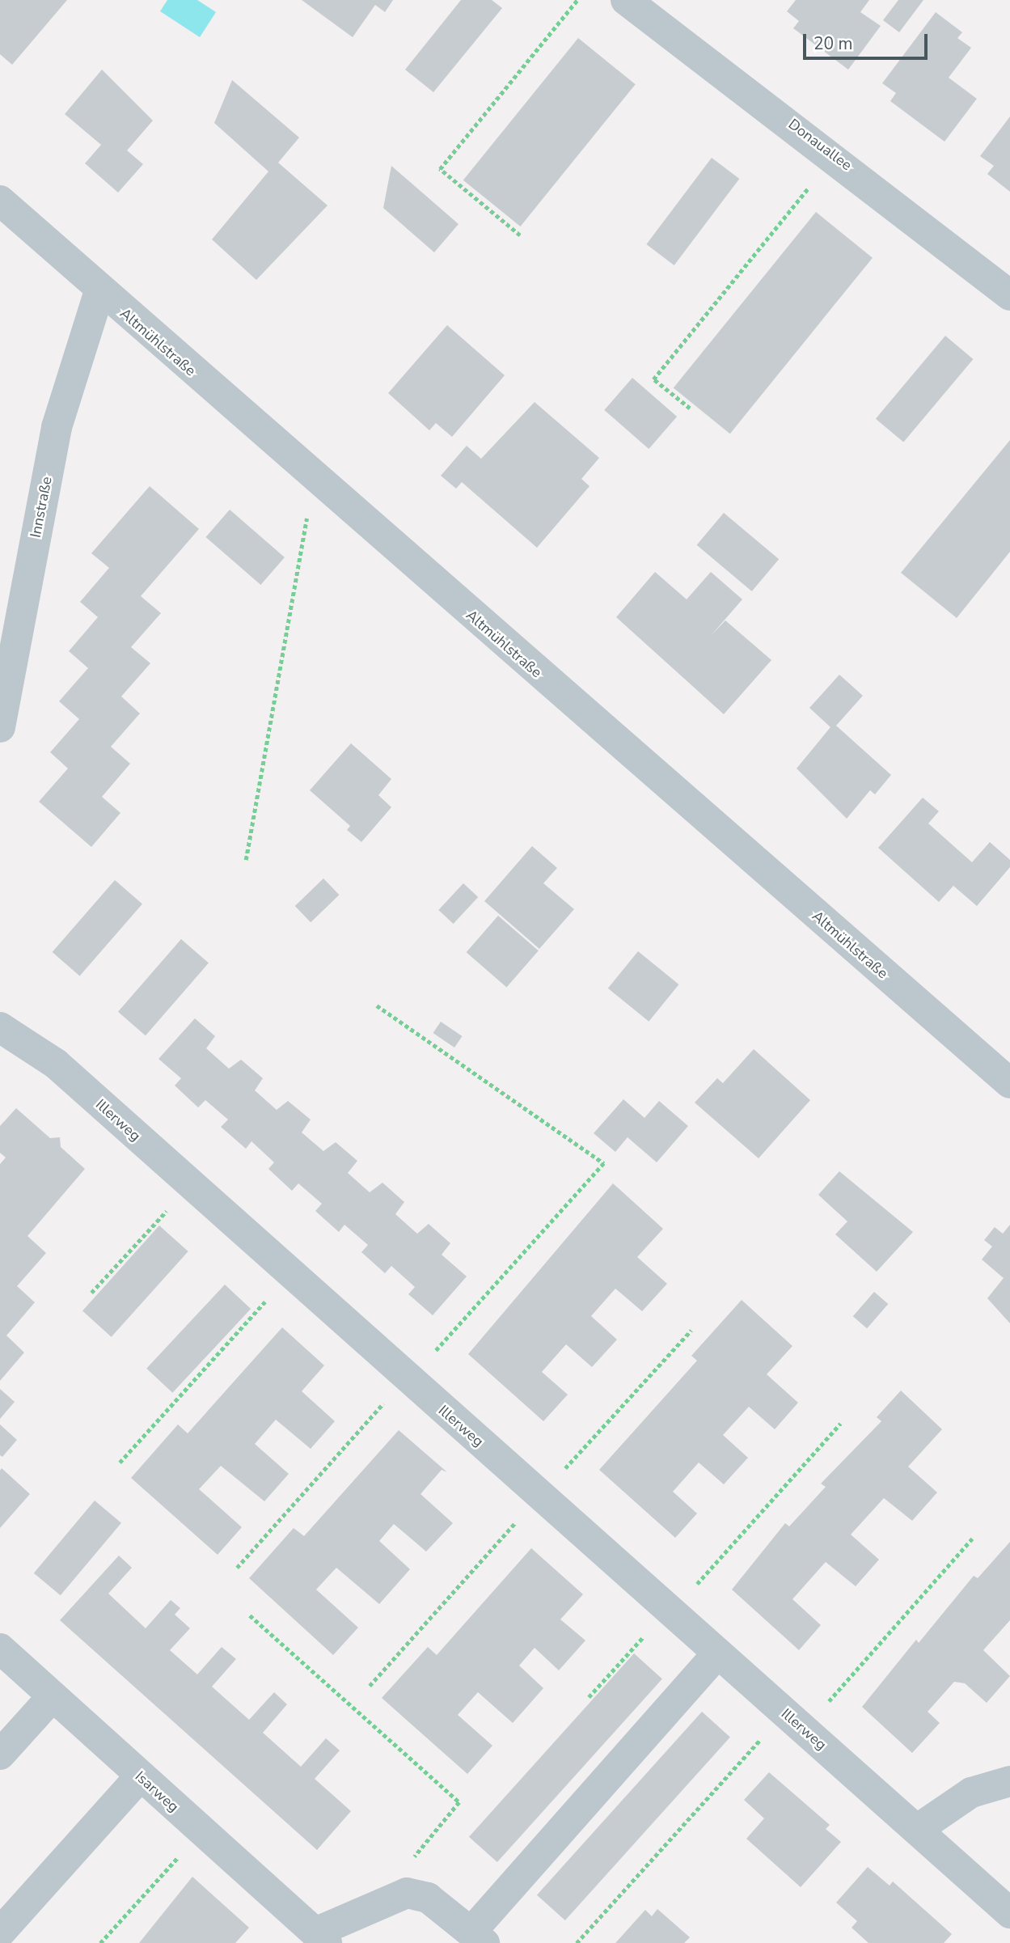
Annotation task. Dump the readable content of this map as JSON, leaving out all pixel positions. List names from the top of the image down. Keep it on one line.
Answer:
{"streets":{"street":["Donauallee","Altmühlstraße","Innstraße","Illerweg","Isarweg"]},"crossings":[["Altmühlstraße","Innstraße"]],"scale_bar":"20 m"}
